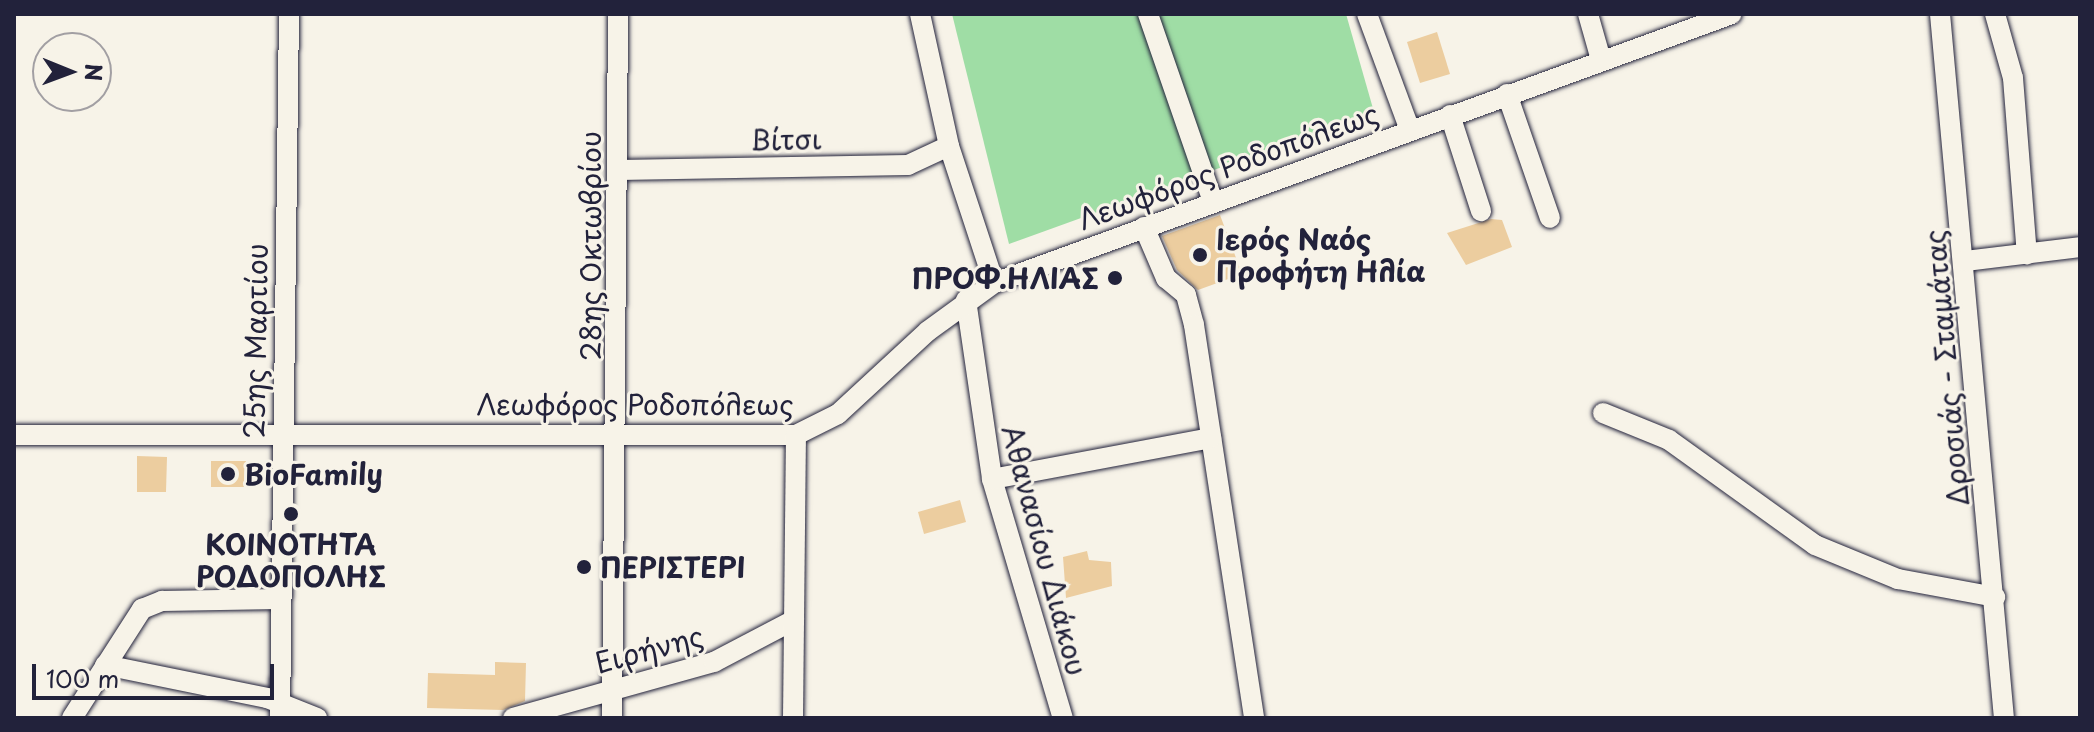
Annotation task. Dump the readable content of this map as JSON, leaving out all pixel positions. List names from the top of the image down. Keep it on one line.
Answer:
{"streets":{"street":["Βίτσι","Λεωφόρος Ροδοπόλεως","28ης Οκτωβρίου","25ης Μαρτίου","Δροσιάς - Σταμάτας","Αθανασίου Διάκου","Ειρήνης"]},"crossings":[["Βίτσι","28ης Οκτωβρίου"],["Λεωφόρος Ροδοπόλεως","28ης Οκτωβρίου"],["Λεωφόρος Ροδοπόλεως","25ης Μαρτίου"],["Λεωφόρος Ροδοπόλεως","Αθανασίου Διάκου"],["28ης Οκτωβρίου","Ειρήνης"]],"places":["Ιερός Ναός Προφήτη Ηλία","ΠΡΟΦ.ΗΛΙΑΣ","BioFamily","ΚΟΙΝΟΤΗΤΑ ΡΟΔΟΠΟΛΗΣ","ΠΕΡΙΣΤΕΡΙ"],"scale_bar":"100 m","north":"right"}
